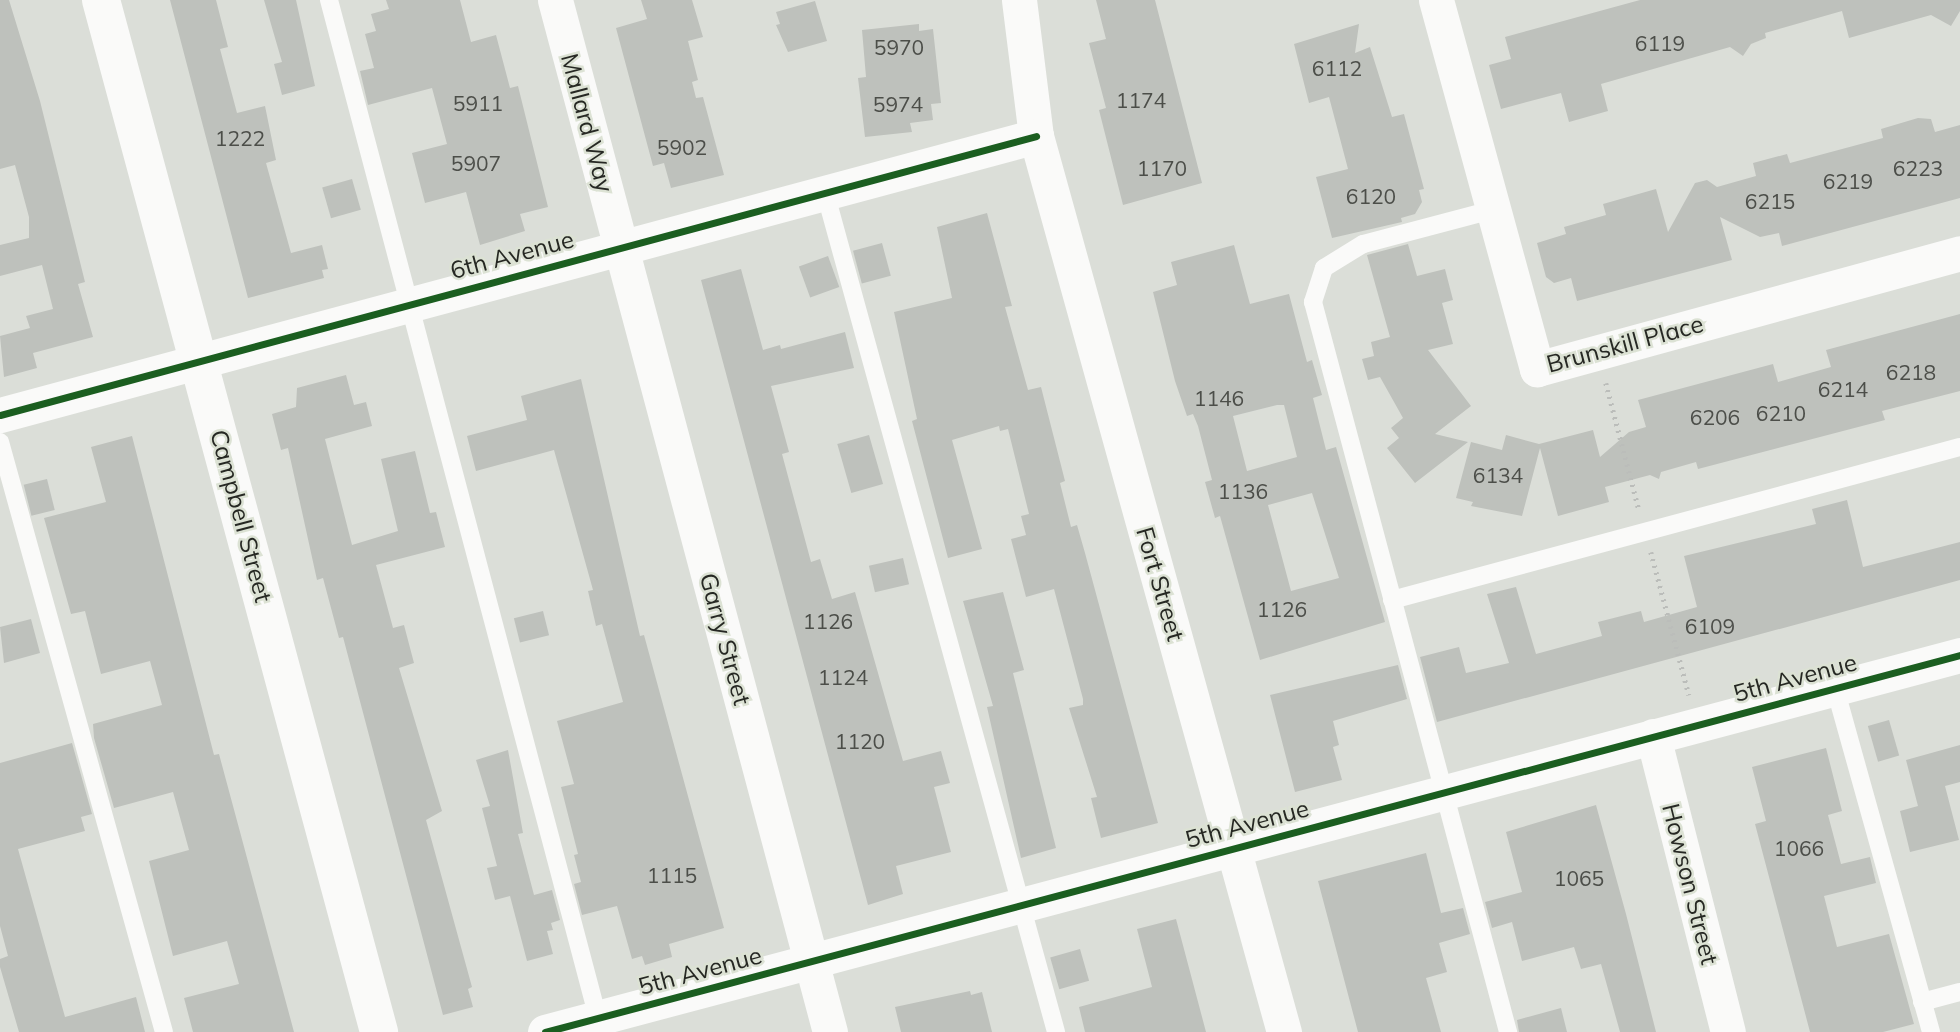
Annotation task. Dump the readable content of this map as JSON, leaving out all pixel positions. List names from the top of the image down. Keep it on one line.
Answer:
{"streets":{"street":["Mallard Way","6th Avenue","Brunskill Place","Campbell Street","Fort Street","Garry Street","5th Avenue","Howson Street"]},"crossings":[["Mallard Way","6th Avenue"],["Mallard Way","Garry Street"],["6th Avenue","Campbell Street"],["6th Avenue","Fort Street"],["6th Avenue","Garry Street"],["Fort Street","5th Avenue"],["Garry Street","5th Avenue"],["5th Avenue","Howson Street"]],"house_numbers":["6119","5970","6112","1174","5911","5974","1222","5902","5907","1170","6223","6219","6120","6215","6218","6214","1146","6210","6206","6134","1136","1126","1126","6109","1124","1120","1066","1115","1065"]}
